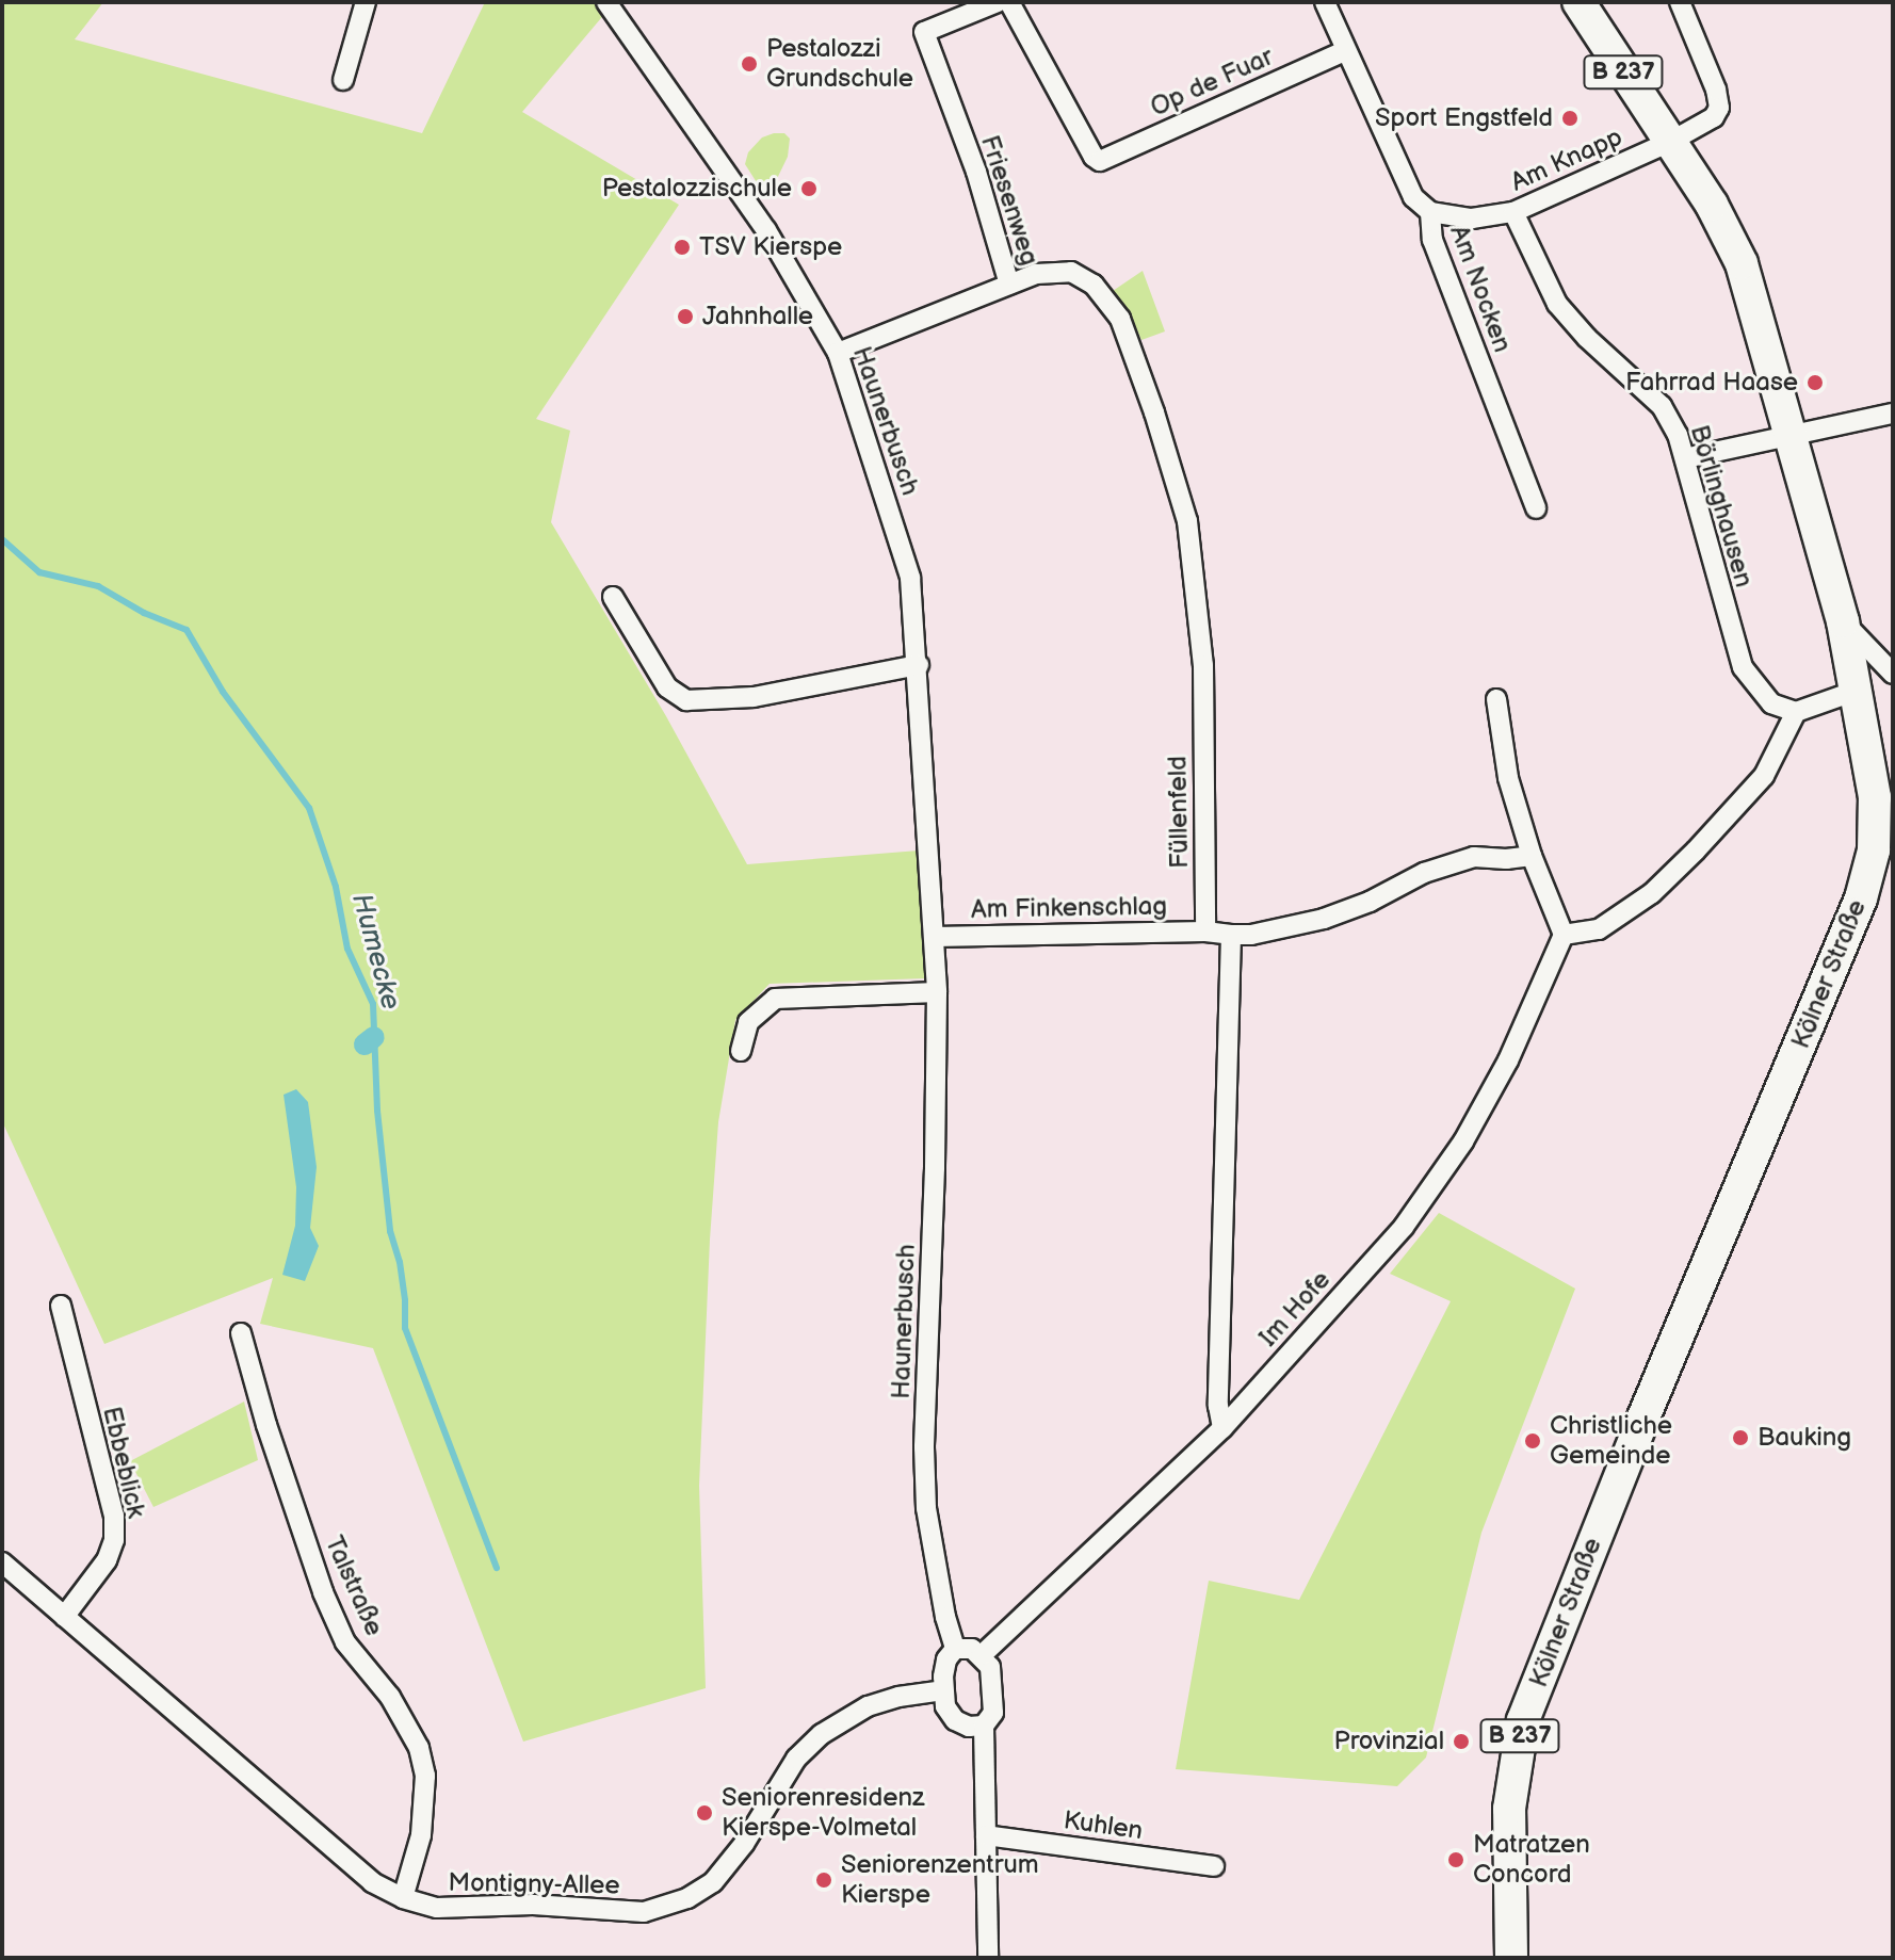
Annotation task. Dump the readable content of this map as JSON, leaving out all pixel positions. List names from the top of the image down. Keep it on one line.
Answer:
{"streets":{"main road":["B 237","Kölner Straße"],"street":["Op de Fuar","Am Knapp","Friesenweg","Am Nocken","Haunerbusch","Börlinghausen","Füllenfeld","Am Finkenschlag","Im Hofe","Ebbeblick","Talstraße","Kuhlen","Montigny-Allee"]},"crossings":[["Op de Fuar","Am Nocken"],["Am Knapp","Am Nocken"],["Am Knapp","Börlinghausen"],["Am Knapp","Kölner Straße"],["Friesenweg","Haunerbusch"],["Friesenweg","Füllenfeld"],["Haunerbusch","Am Finkenschlag"],["Haunerbusch","Im Hofe"],["Haunerbusch","Montigny-Allee"],["Füllenfeld","Am Finkenschlag"],["Im Hofe","Montigny-Allee"],["Ebbeblick","Montigny-Allee"],["Talstraße","Montigny-Allee"]],"water":["Humecke"],"places":["Pestalozzi Grundschule","Sport Engstfeld","Pestalozzischule","TSV Kierspe","Jahnhalle","Fahrrad Haase","Bauking","Christliche Gemeinde","Provinzial","Seniorenresidenz Kierspe-Volmetal","Matratzen Concord","Seniorenzentrum Kierspe"]}
